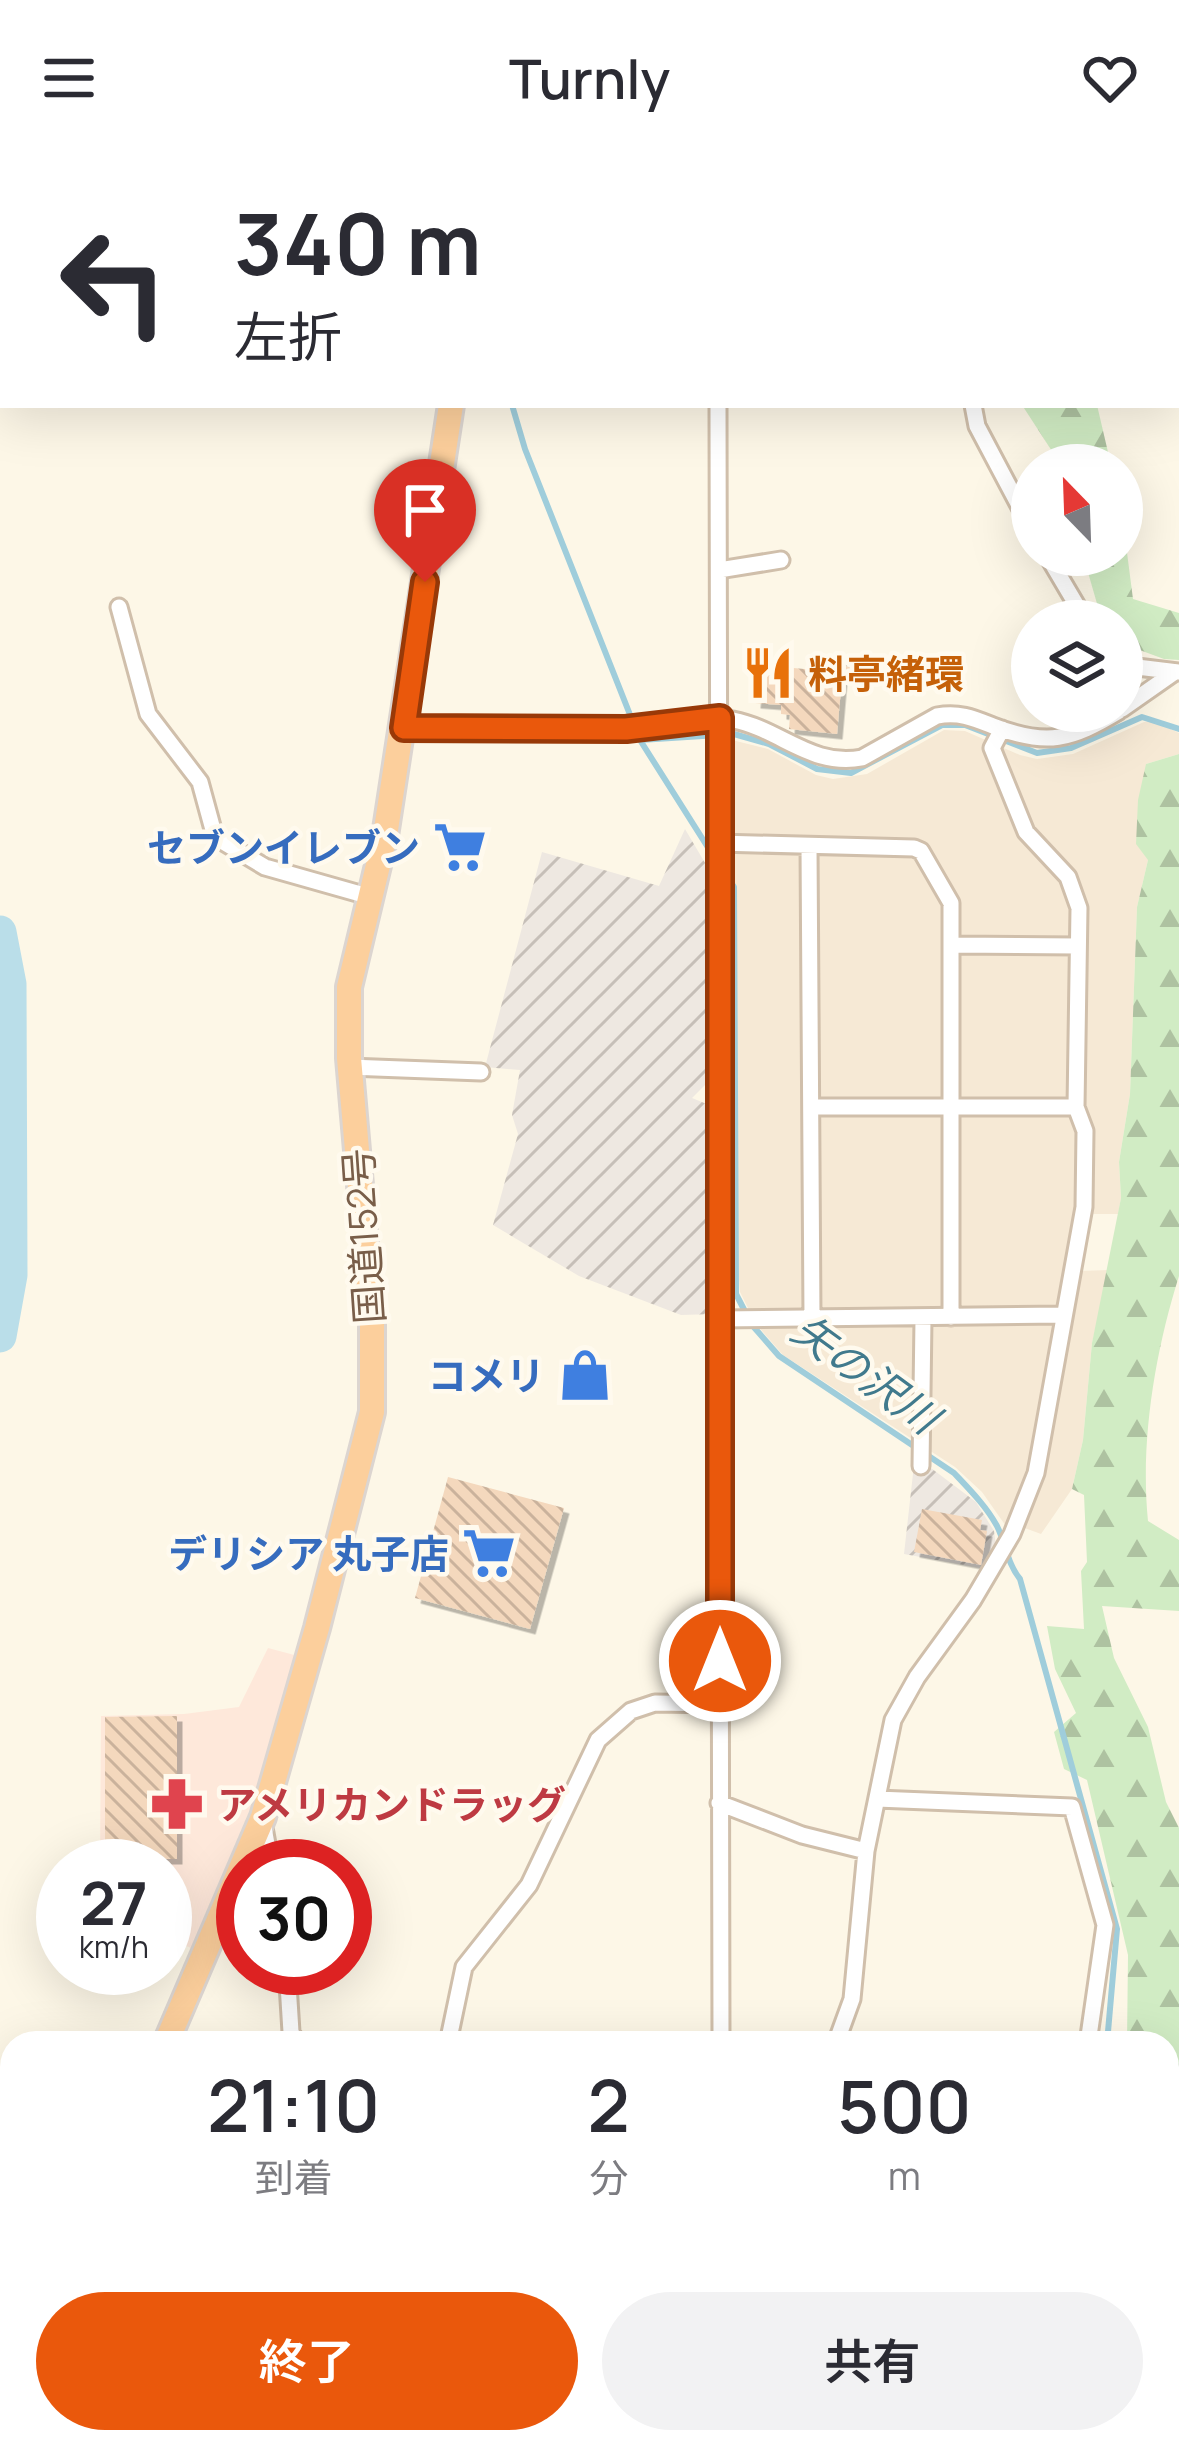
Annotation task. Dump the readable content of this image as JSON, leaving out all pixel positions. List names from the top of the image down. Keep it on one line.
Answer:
{"streets":{"highway":["国道152号"]},"water":["矢の沢川"],"places":{"restaurant":["料亭緒環"],"supermarket":["セブンイレブン","デリシア 丸子店"],"shop":["コメリ"],"pharmacy":["アメリカンドラッグ"]},"north":"top left","page":{"header":"Turnly","turn":["340 m","左折"],"speed":"27 km/h","limit":"30","eta":["21:10","到着","2","分","500","m"],"buttons":["終了","共有"]}}
